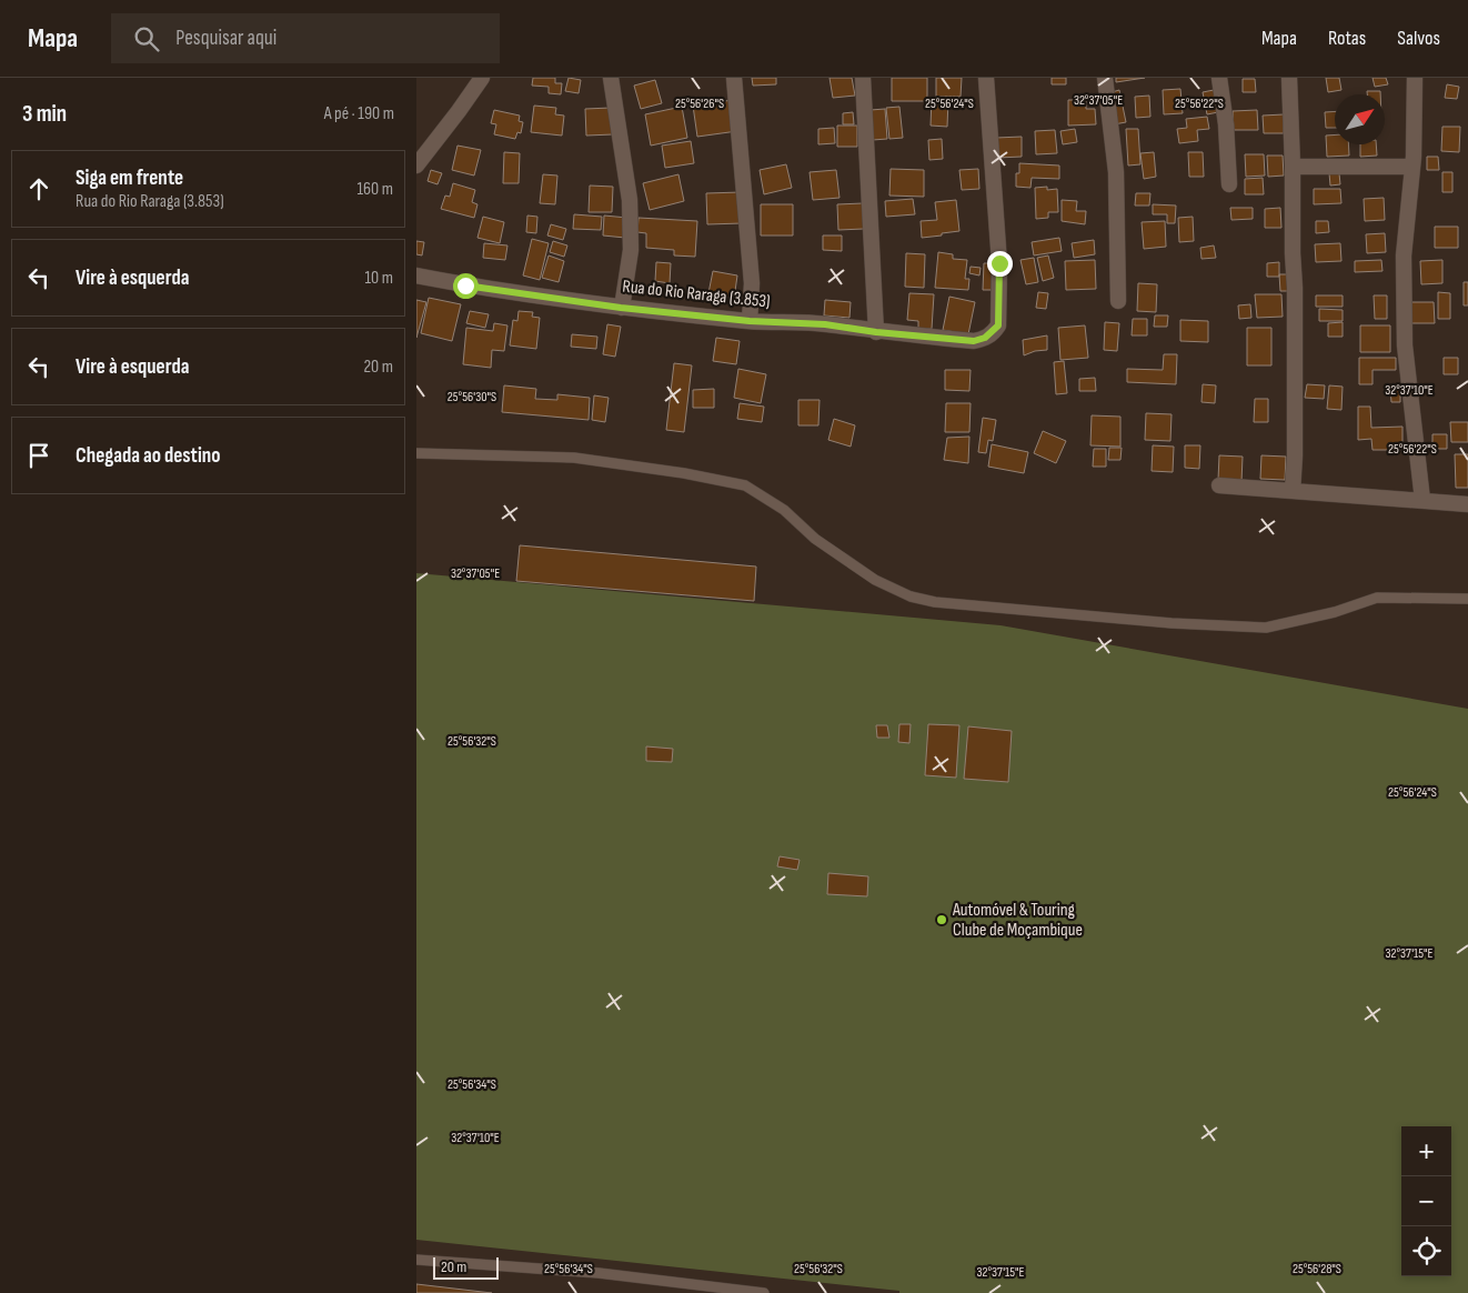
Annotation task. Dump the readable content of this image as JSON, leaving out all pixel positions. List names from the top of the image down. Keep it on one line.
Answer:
{"streets":{"street":["Rua do Rio Raraga (3.853)"]},"places":["Automóvel & Touring Clube de Moçambique"],"scale_bar":"20 m","north":"top right","page":{"header":"Mapa","search":"Pesquisar aqui","nav":["Mapa","Rotas","Salvos"],"heading":["3 min","A pé · 190 m"],"list":[["Siga em frente","Rua do Rio Raraga (3.853)","160 m"],["Vire à esquerda","10 m"],["Vire à esquerda","20 m"],"Chegada ao destino"],"map_buttons":["+","−"],"scale":"20 m"},"coordinates":["32°37'05\"E","25°56'24\"S","25°56'22\"S","25°56'26\"S","32°37'10\"E","25°56'30\"S","25°56'32\"S","32°37'15\"E","25°56'34\"S","25°56'28\"S"]}
